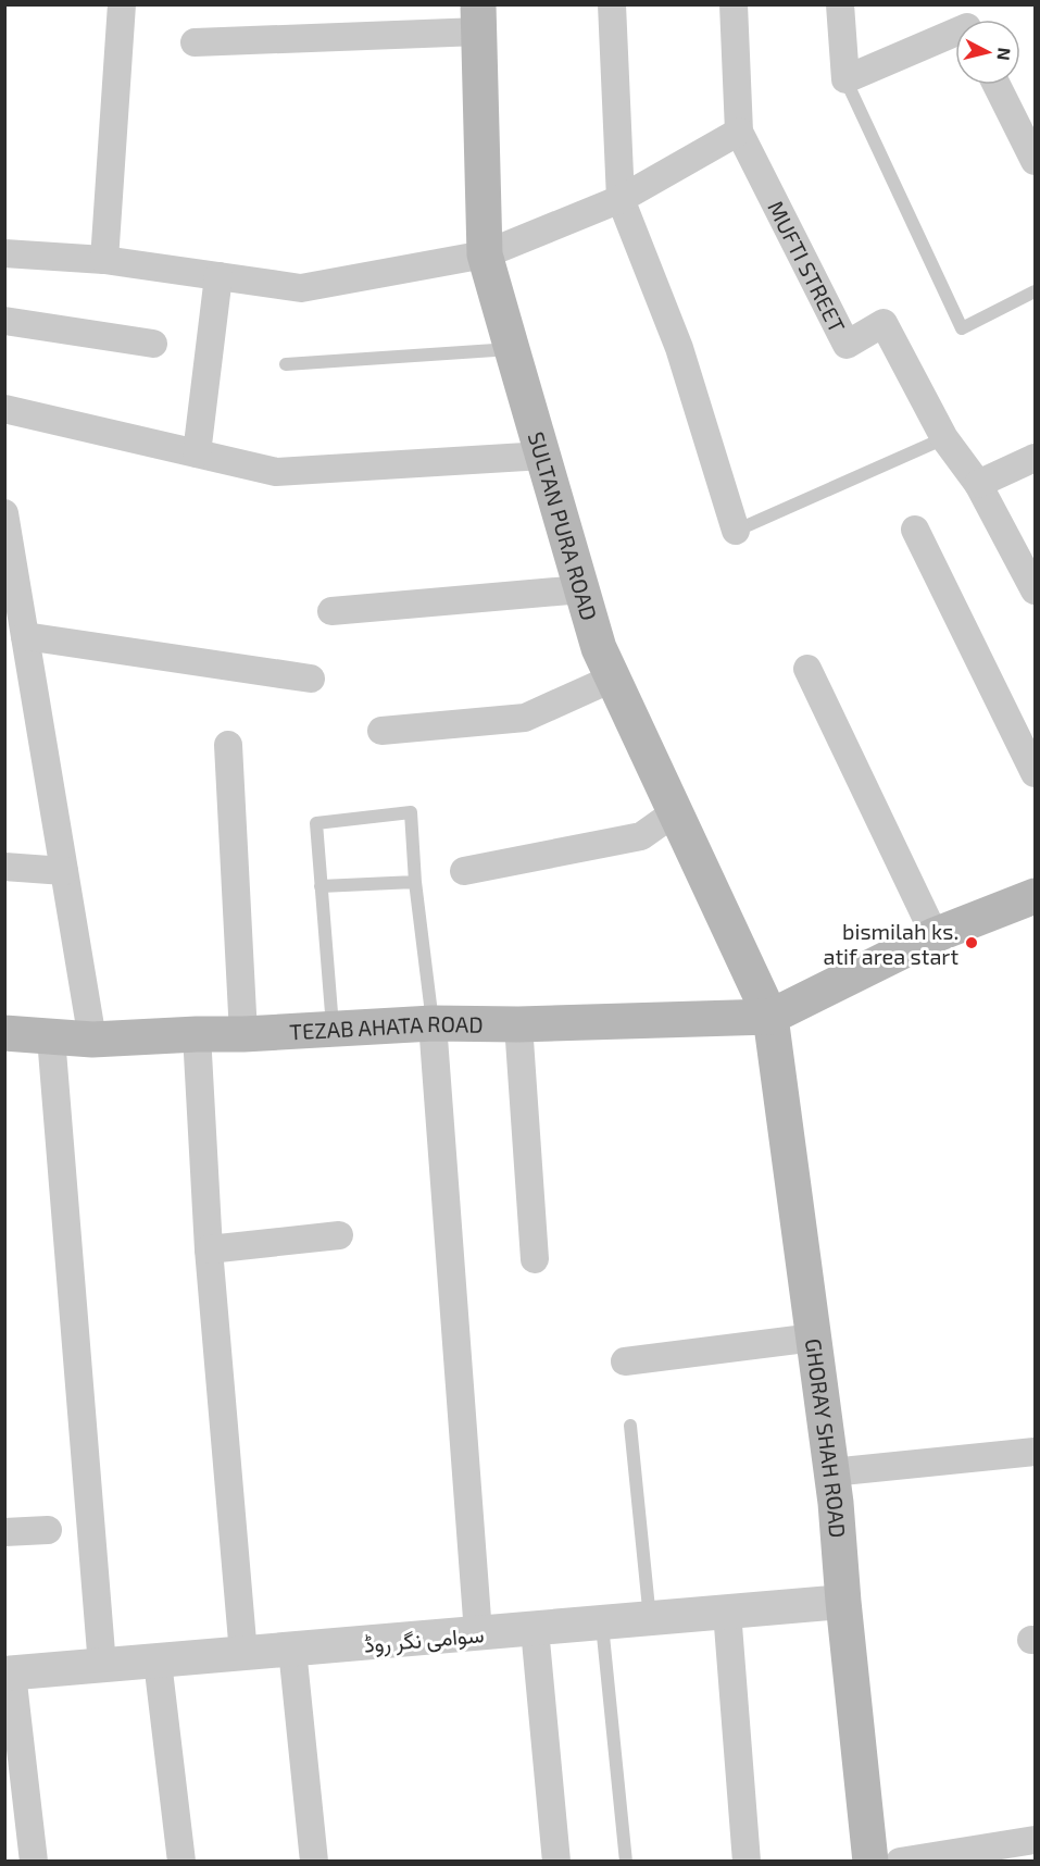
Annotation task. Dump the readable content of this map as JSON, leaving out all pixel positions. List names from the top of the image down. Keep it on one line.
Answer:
{"streets":{"main road":["SULTAN PURA ROAD","TEZAB AHATA ROAD","GHORAY SHAH ROAD"],"street":["MUFTI STREET","سوامی نگر روڈ"]},"crossings":[["SULTAN PURA ROAD","TEZAB AHATA ROAD"],["SULTAN PURA ROAD","GHORAY SHAH ROAD"],["TEZAB AHATA ROAD","GHORAY SHAH ROAD"],["GHORAY SHAH ROAD","سوامی نگر روڈ"]],"places":["bismilah ks. atif area start"],"north":"right"}
